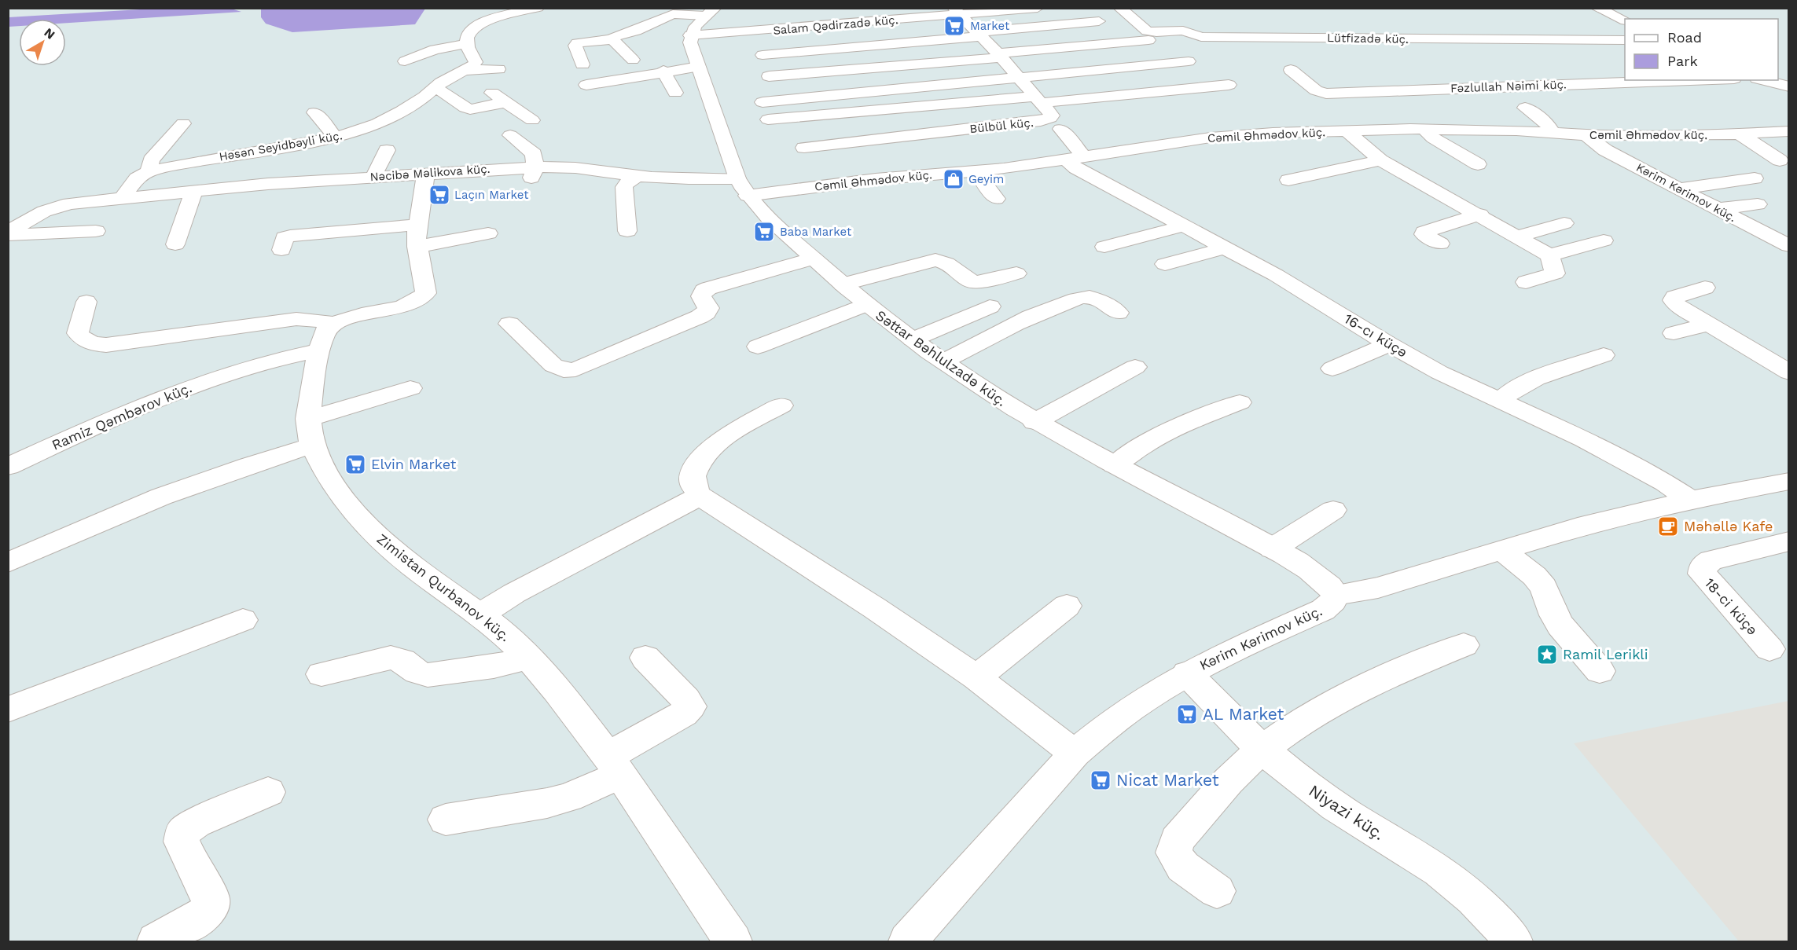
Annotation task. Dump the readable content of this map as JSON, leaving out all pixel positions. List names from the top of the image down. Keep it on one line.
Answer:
{"streets":{"street":["Salam Qədirzadə küç.","Lütfizadə küç.","Fəzlullah Nəimi küç.","Bülbül küç.","Cəmil Əhmədov küç.","Həsən Seyidbəyli küç.","Nəcibə Məlikova küç.","Kərim Kərimov küç.","16-cı küçə","Səttar Bəhlulzadə küç.","Ramiz Qəmbərov küç.","Zimistan Qurbanov küç.","18-ci küçə","Niyazi küç."]},"crossings":[["Salam Qədirzadə küç.","Bülbül küç."],["Salam Qədirzadə küç.","Səttar Bəhlulzadə küç."],["Cəmil Əhmədov küç.","Nəcibə Məlikova küç."],["Cəmil Əhmədov küç.","Kərim Kərimov küç."],["Cəmil Əhmədov küç.","16-cı küçə"],["Cəmil Əhmədov küç.","Səttar Bəhlulzadə küç."],["Həsən Seyidbəyli küç.","Nəcibə Məlikova küç."],["Nəcibə Məlikova küç.","Səttar Bəhlulzadə küç."],["Kərim Kərimov küç.","16-cı küçə"],["Kərim Kərimov küç.","Səttar Bəhlulzadə küç."],["Kərim Kərimov küç.","Niyazi küç."],["Ramiz Qəmbərov küç.","Zimistan Qurbanov küç."]],"places":{"supermarket":["Market","Laçın Market","Baba Market","Elvin Market","AL Market","Nicat Market"],"shop":["Geyim"],"cafe":["Məhəllə Kafe"],"place":["Ramil Lerikli"]},"legend":["Road","Park"],"north":"top right"}
